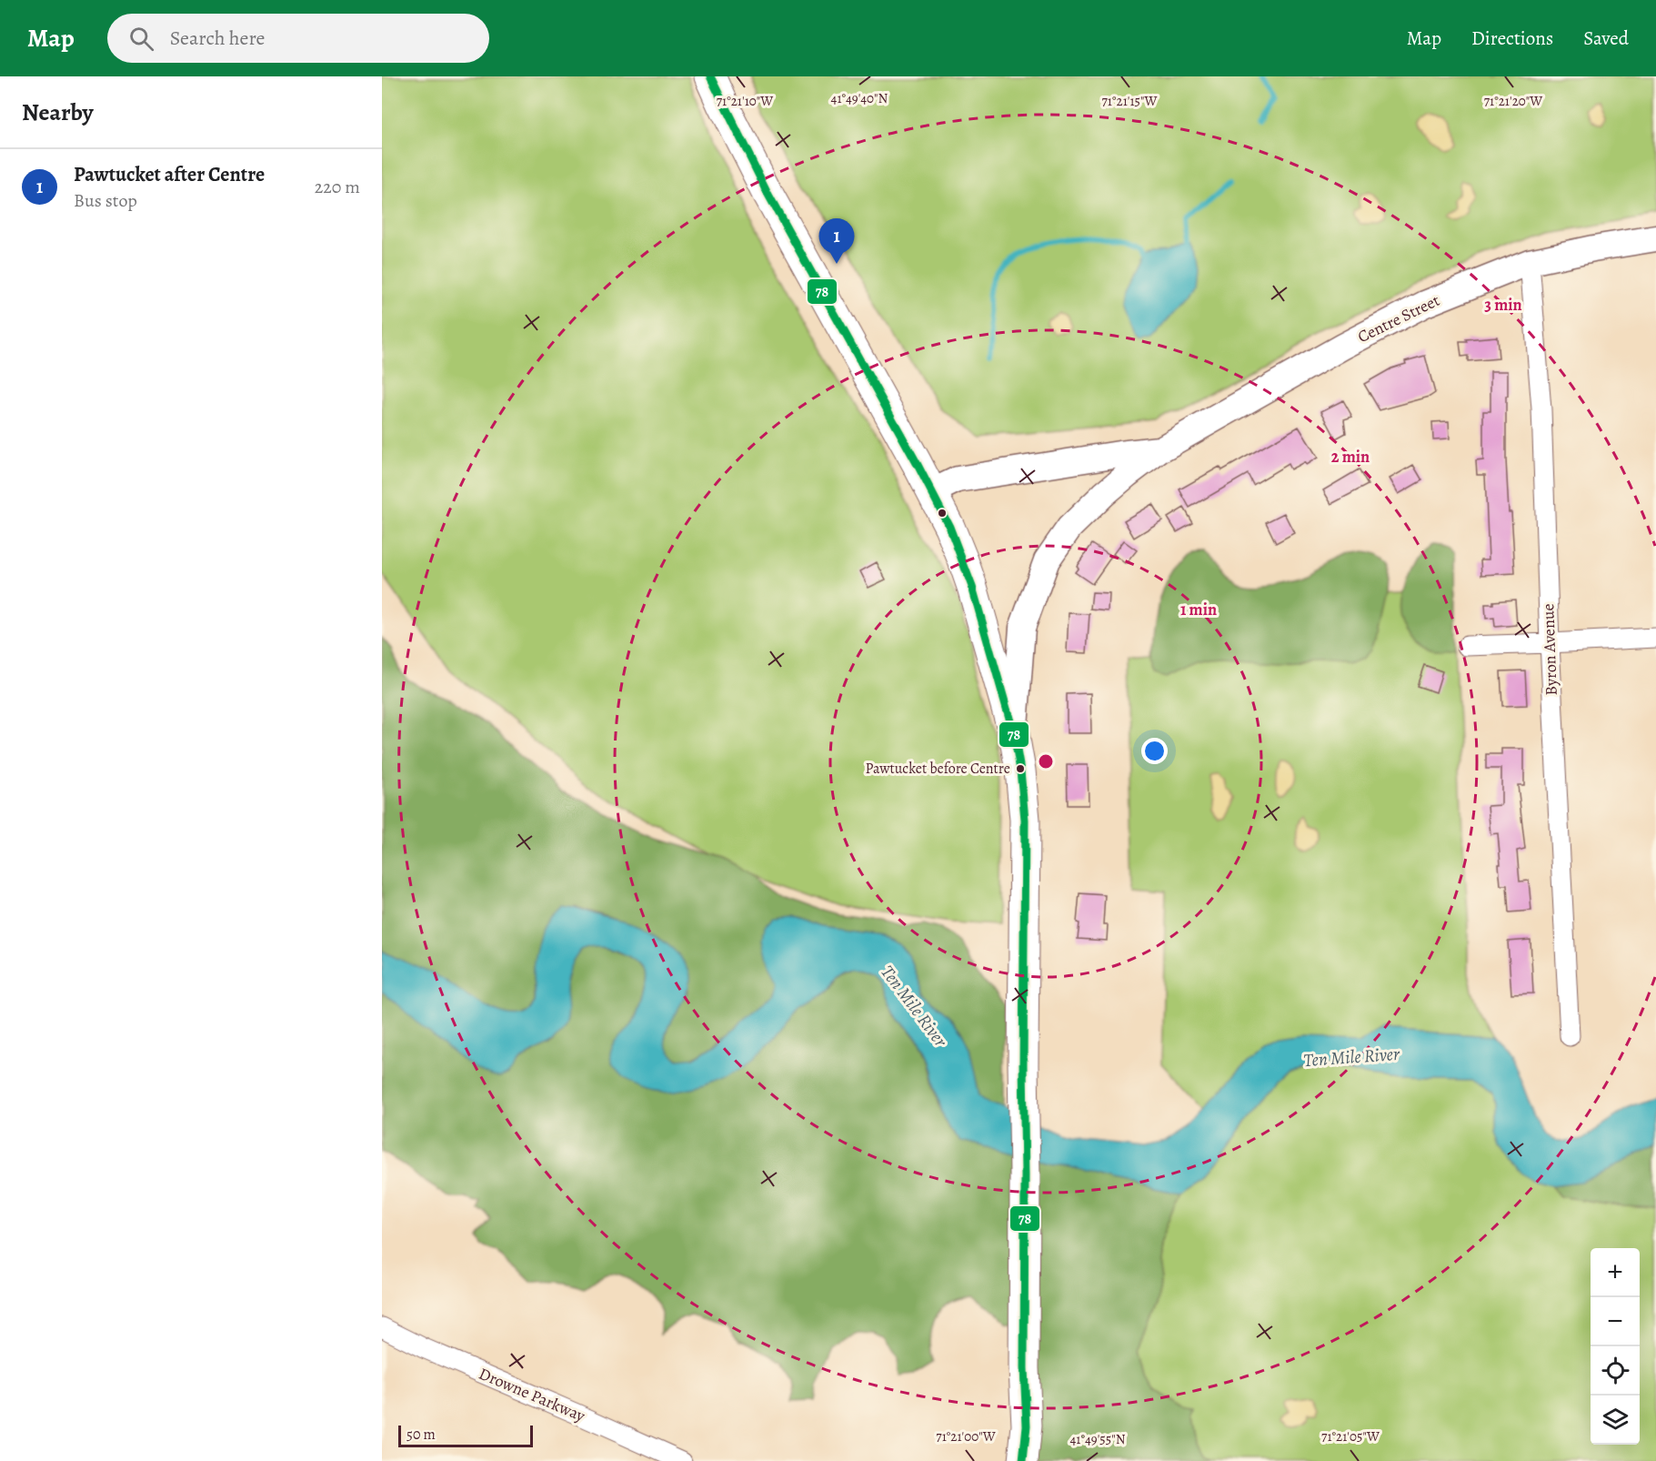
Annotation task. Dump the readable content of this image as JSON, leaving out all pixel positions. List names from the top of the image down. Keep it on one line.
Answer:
{"streets":{"main road":["Centre Street"],"street":["Byron Avenue","Drowne Parkway"]},"crossings":[["Centre Street","Byron Avenue"]],"water":["Ten Mile River"],"places":["Pawtucket before Centre"],"lines":["transit line 78"],"scale_bar":"50 m","page":{"header":"Map","search":"Search here","nav":["Map","Directions","Saved"],"heading":"Nearby","list":[{"mark":"1","name":"Pawtucket after Centre","note":"Bus stop","value":"220 m"}],"pins":"1","map_buttons":["+","−"],"scale":"50 m"},"coordinates":["41°49'40\"N","71°21'10\"W","71°21'15\"W","71°21'20\"W","71°21'00\"W","71°21'05\"W","41°49'55\"N"],"rings":["3 min","2 min","1 min"]}
